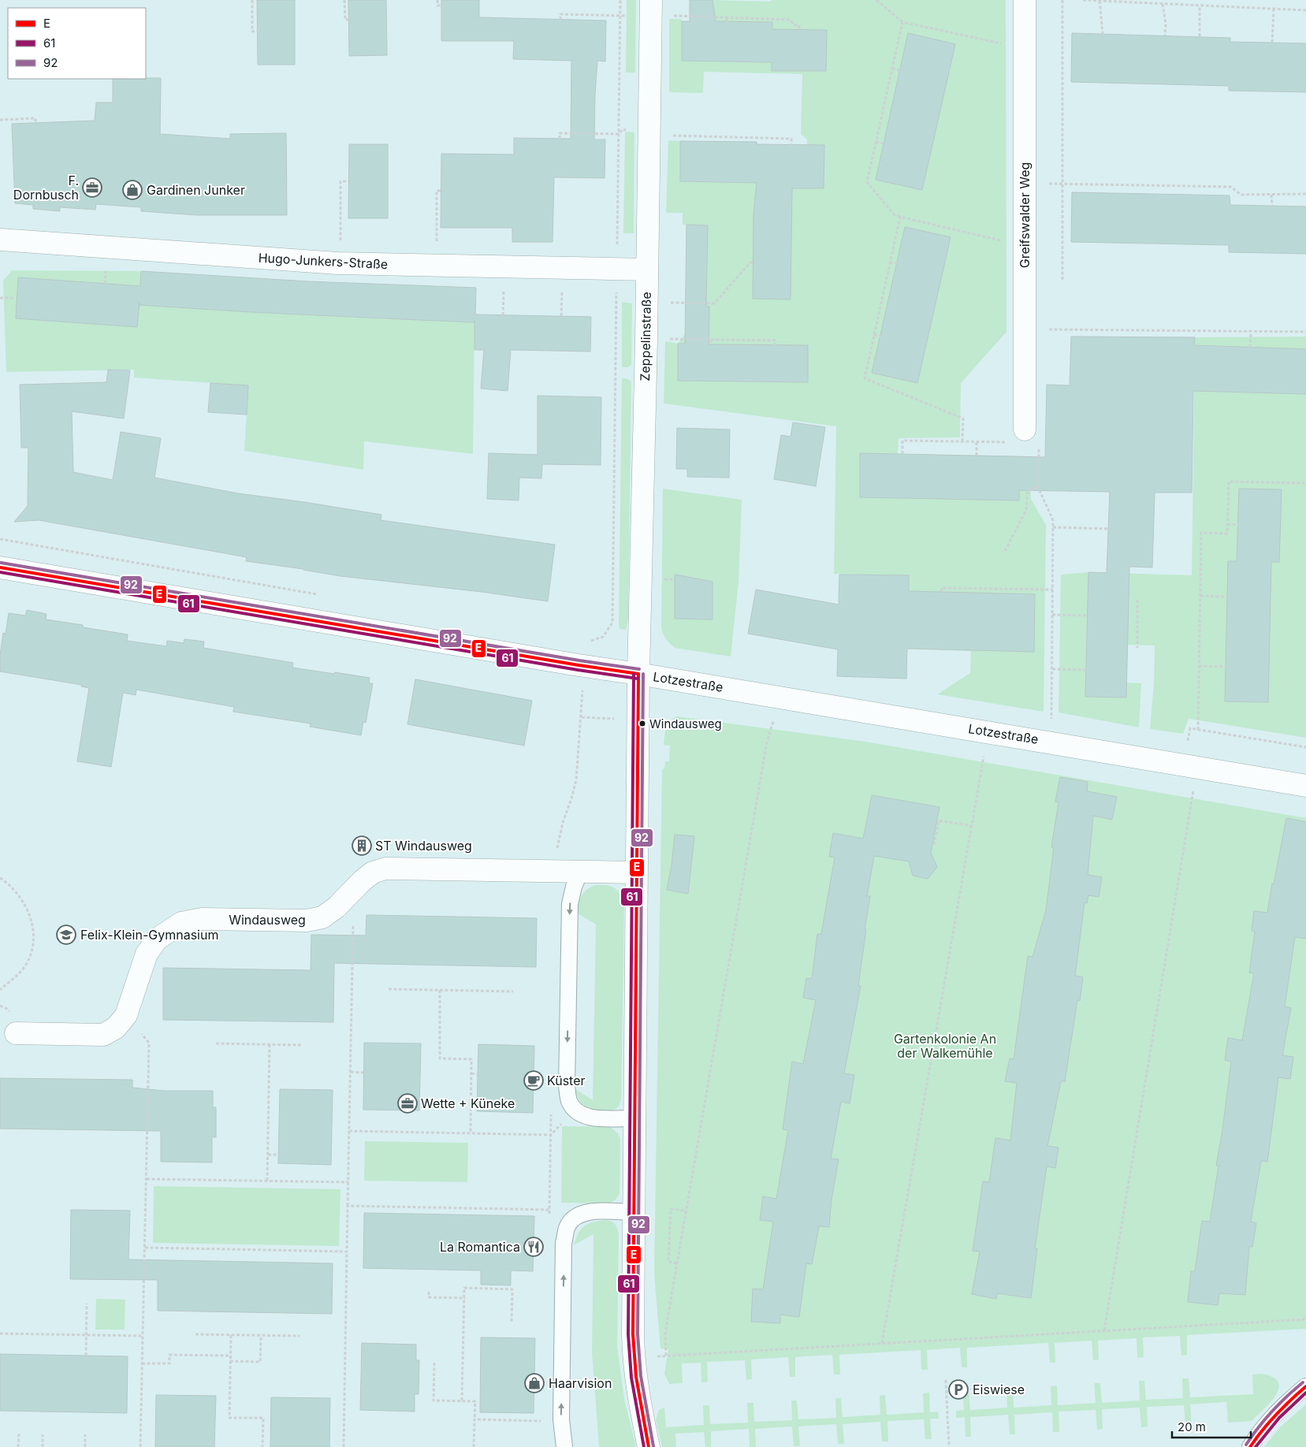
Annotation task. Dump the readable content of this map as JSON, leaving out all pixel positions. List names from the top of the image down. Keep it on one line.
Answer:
{"streets":{"street":["Greifswalder Weg","Hugo-Junkers-Straße","Zeppelinstraße","Lotzestraße","Windausweg"]},"crossings":[["Hugo-Junkers-Straße","Zeppelinstraße"],["Zeppelinstraße","Lotzestraße"]],"parks":["Gartenkolonie An der Walkemühle"],"places":{"office":["F. Dornbusch","Wette + Küneke"],"shop":["Gardinen Junker","Haarvision"],"other":["Windausweg"],"building":["ST Windausweg"],"school or university":["Felix-Klein-Gymnasium"],"cafe":["Küster"],"restaurant":["La Romantica"],"parking":["Eiswiese"]},"lines":["transit line 92","transit line E","transit line 61"],"legend":["E","61","92"],"scale_bar":"20 m"}
